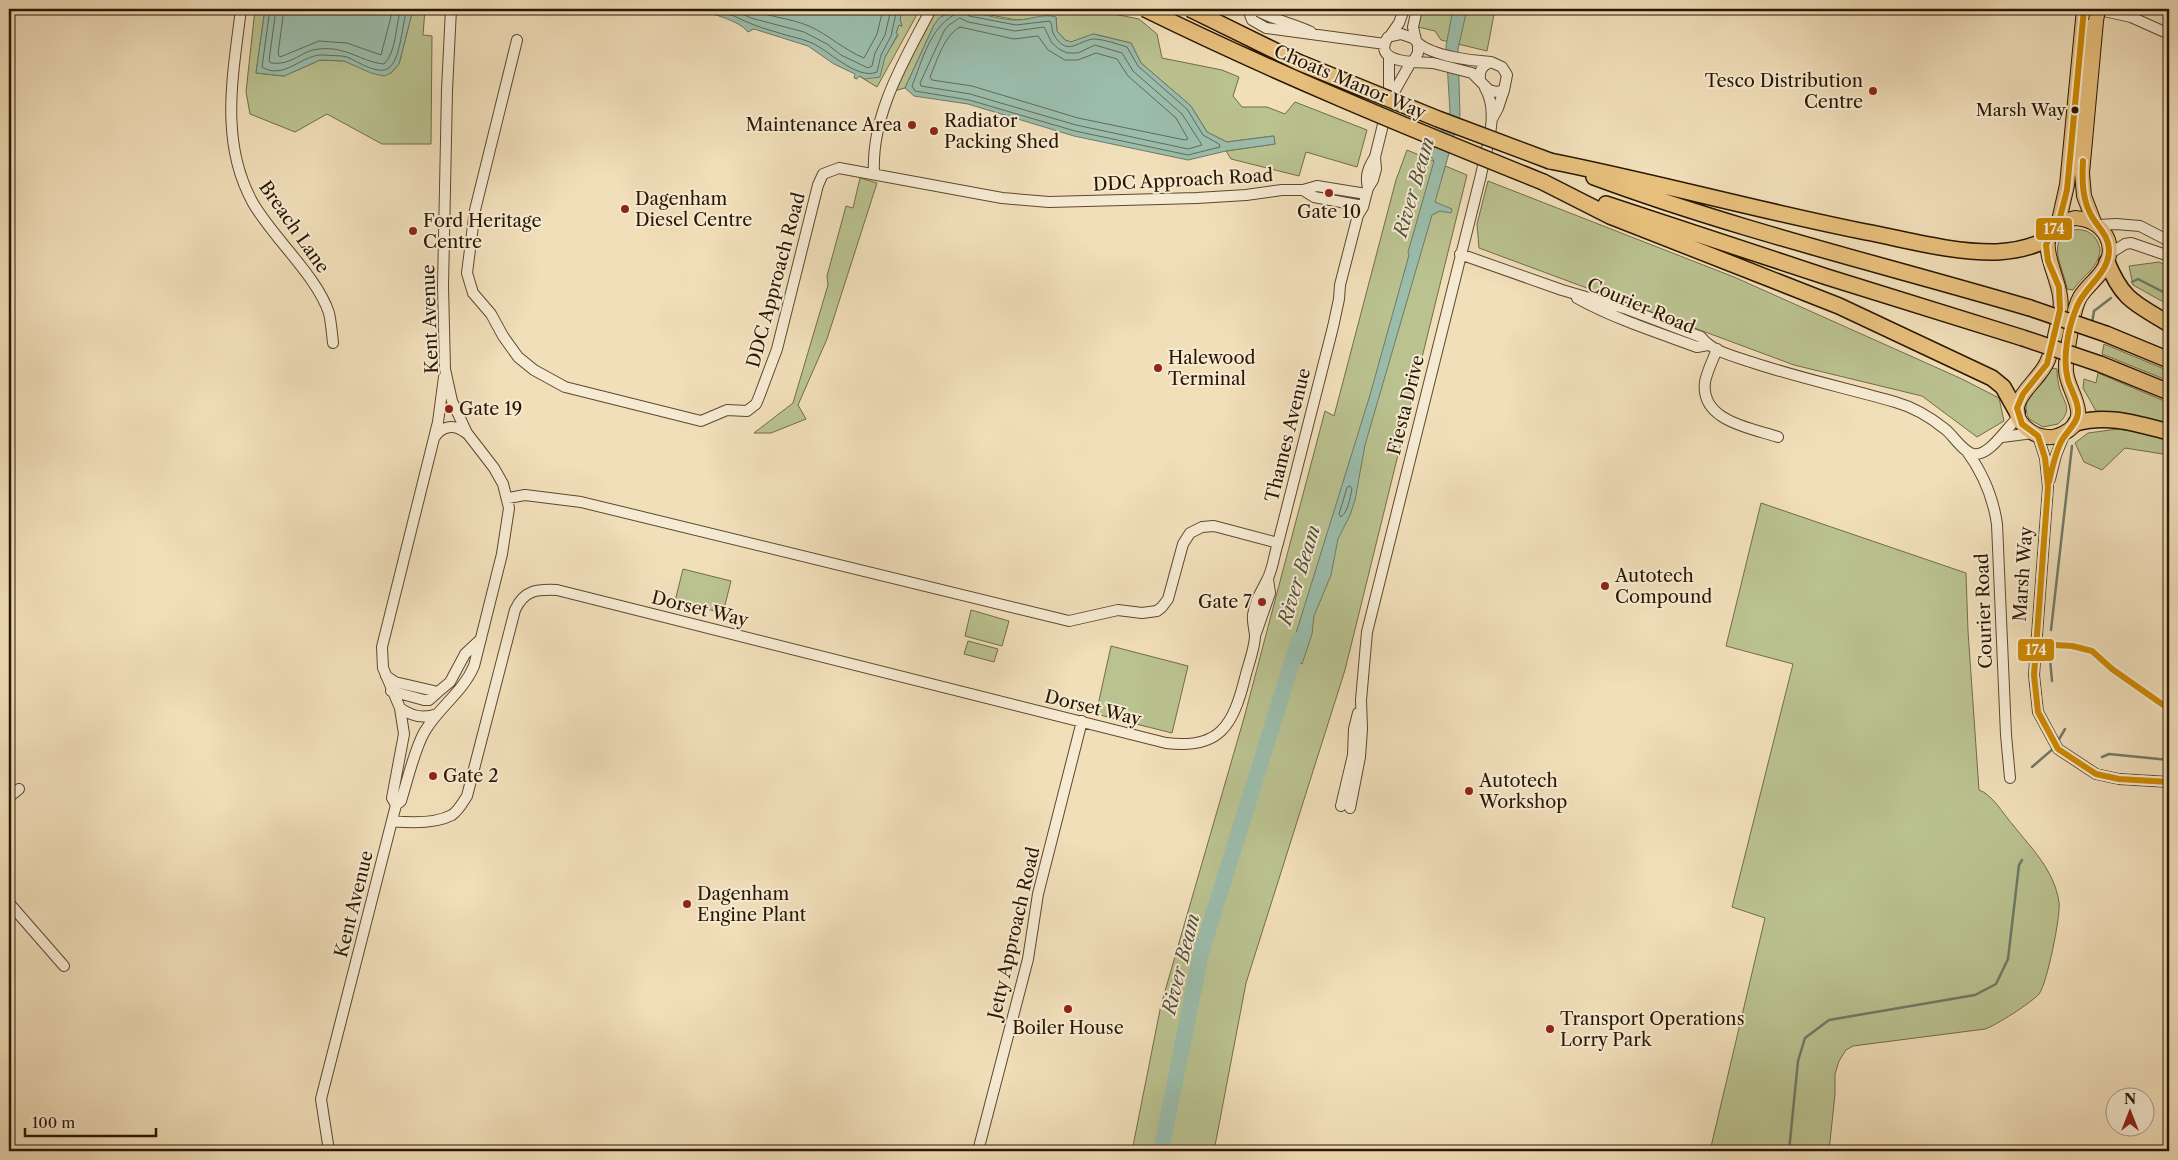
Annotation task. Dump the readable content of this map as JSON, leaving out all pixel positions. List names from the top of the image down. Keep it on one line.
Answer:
{"streets":{"highway":["Choats Manor Way"],"street":["DDC Approach Road","Breach Lane","Courier Road","Kent Avenue","Fiesta Drive","Thames Avenue","Marsh Way","Dorset Way","Jetty Approach Road"]},"crossings":[["DDC Approach Road","Thames Avenue"],["Courier Road","Fiesta Drive"],["Kent Avenue","Dorset Way"],["Thames Avenue","Dorset Way"],["Dorset Way","Jetty Approach Road"]],"water":["River Beam"],"places":["Tesco Distribution Centre","Marsh Way","Maintenance Area","Radiator Packing Shed","Gate 10","Dagenham Diesel Centre","Ford Heritage Centre","Halewood Terminal","Gate 19","Autotech Compound","Gate 7","Gate 2","Autotech Workshop","Dagenham Engine Plant","Boiler House","Transport Operations Lorry Park"],"lines":["transit line 174"],"scale_bar":"100 m","north":"top"}
